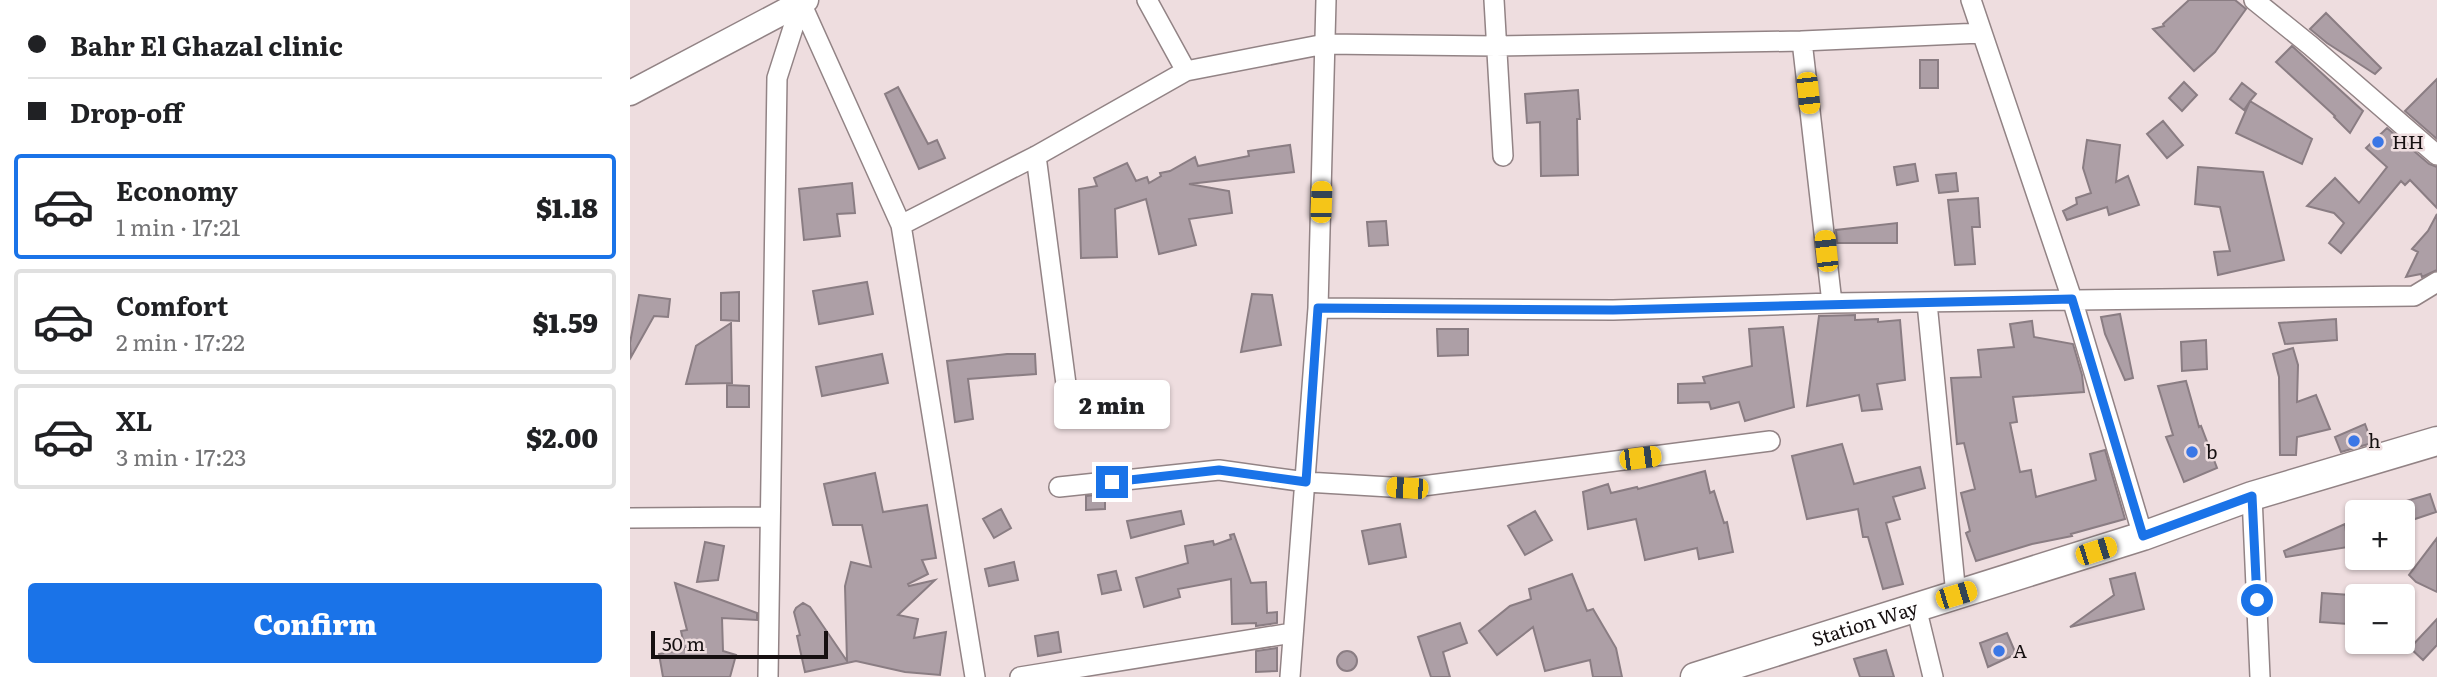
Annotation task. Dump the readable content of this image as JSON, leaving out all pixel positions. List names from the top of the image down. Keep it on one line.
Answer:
{"streets":{"main road":["Station Way"]},"places":["HH","h","b","A"],"scale_bar":"50 m","page":{"banner":["Bahr El Ghazal clinic","Drop-off"],"list":[{"name":"Economy","note":"1 min · 17:21","value":"$1.18"},{"name":"Comfort","note":"2 min · 17:22","value":"$1.59"},{"name":"XL","note":"3 min · 17:23","value":"$2.00"}],"bubble":"2 min","map_buttons":["+","−"],"buttons":"Confirm","scale":"50 m"}}
